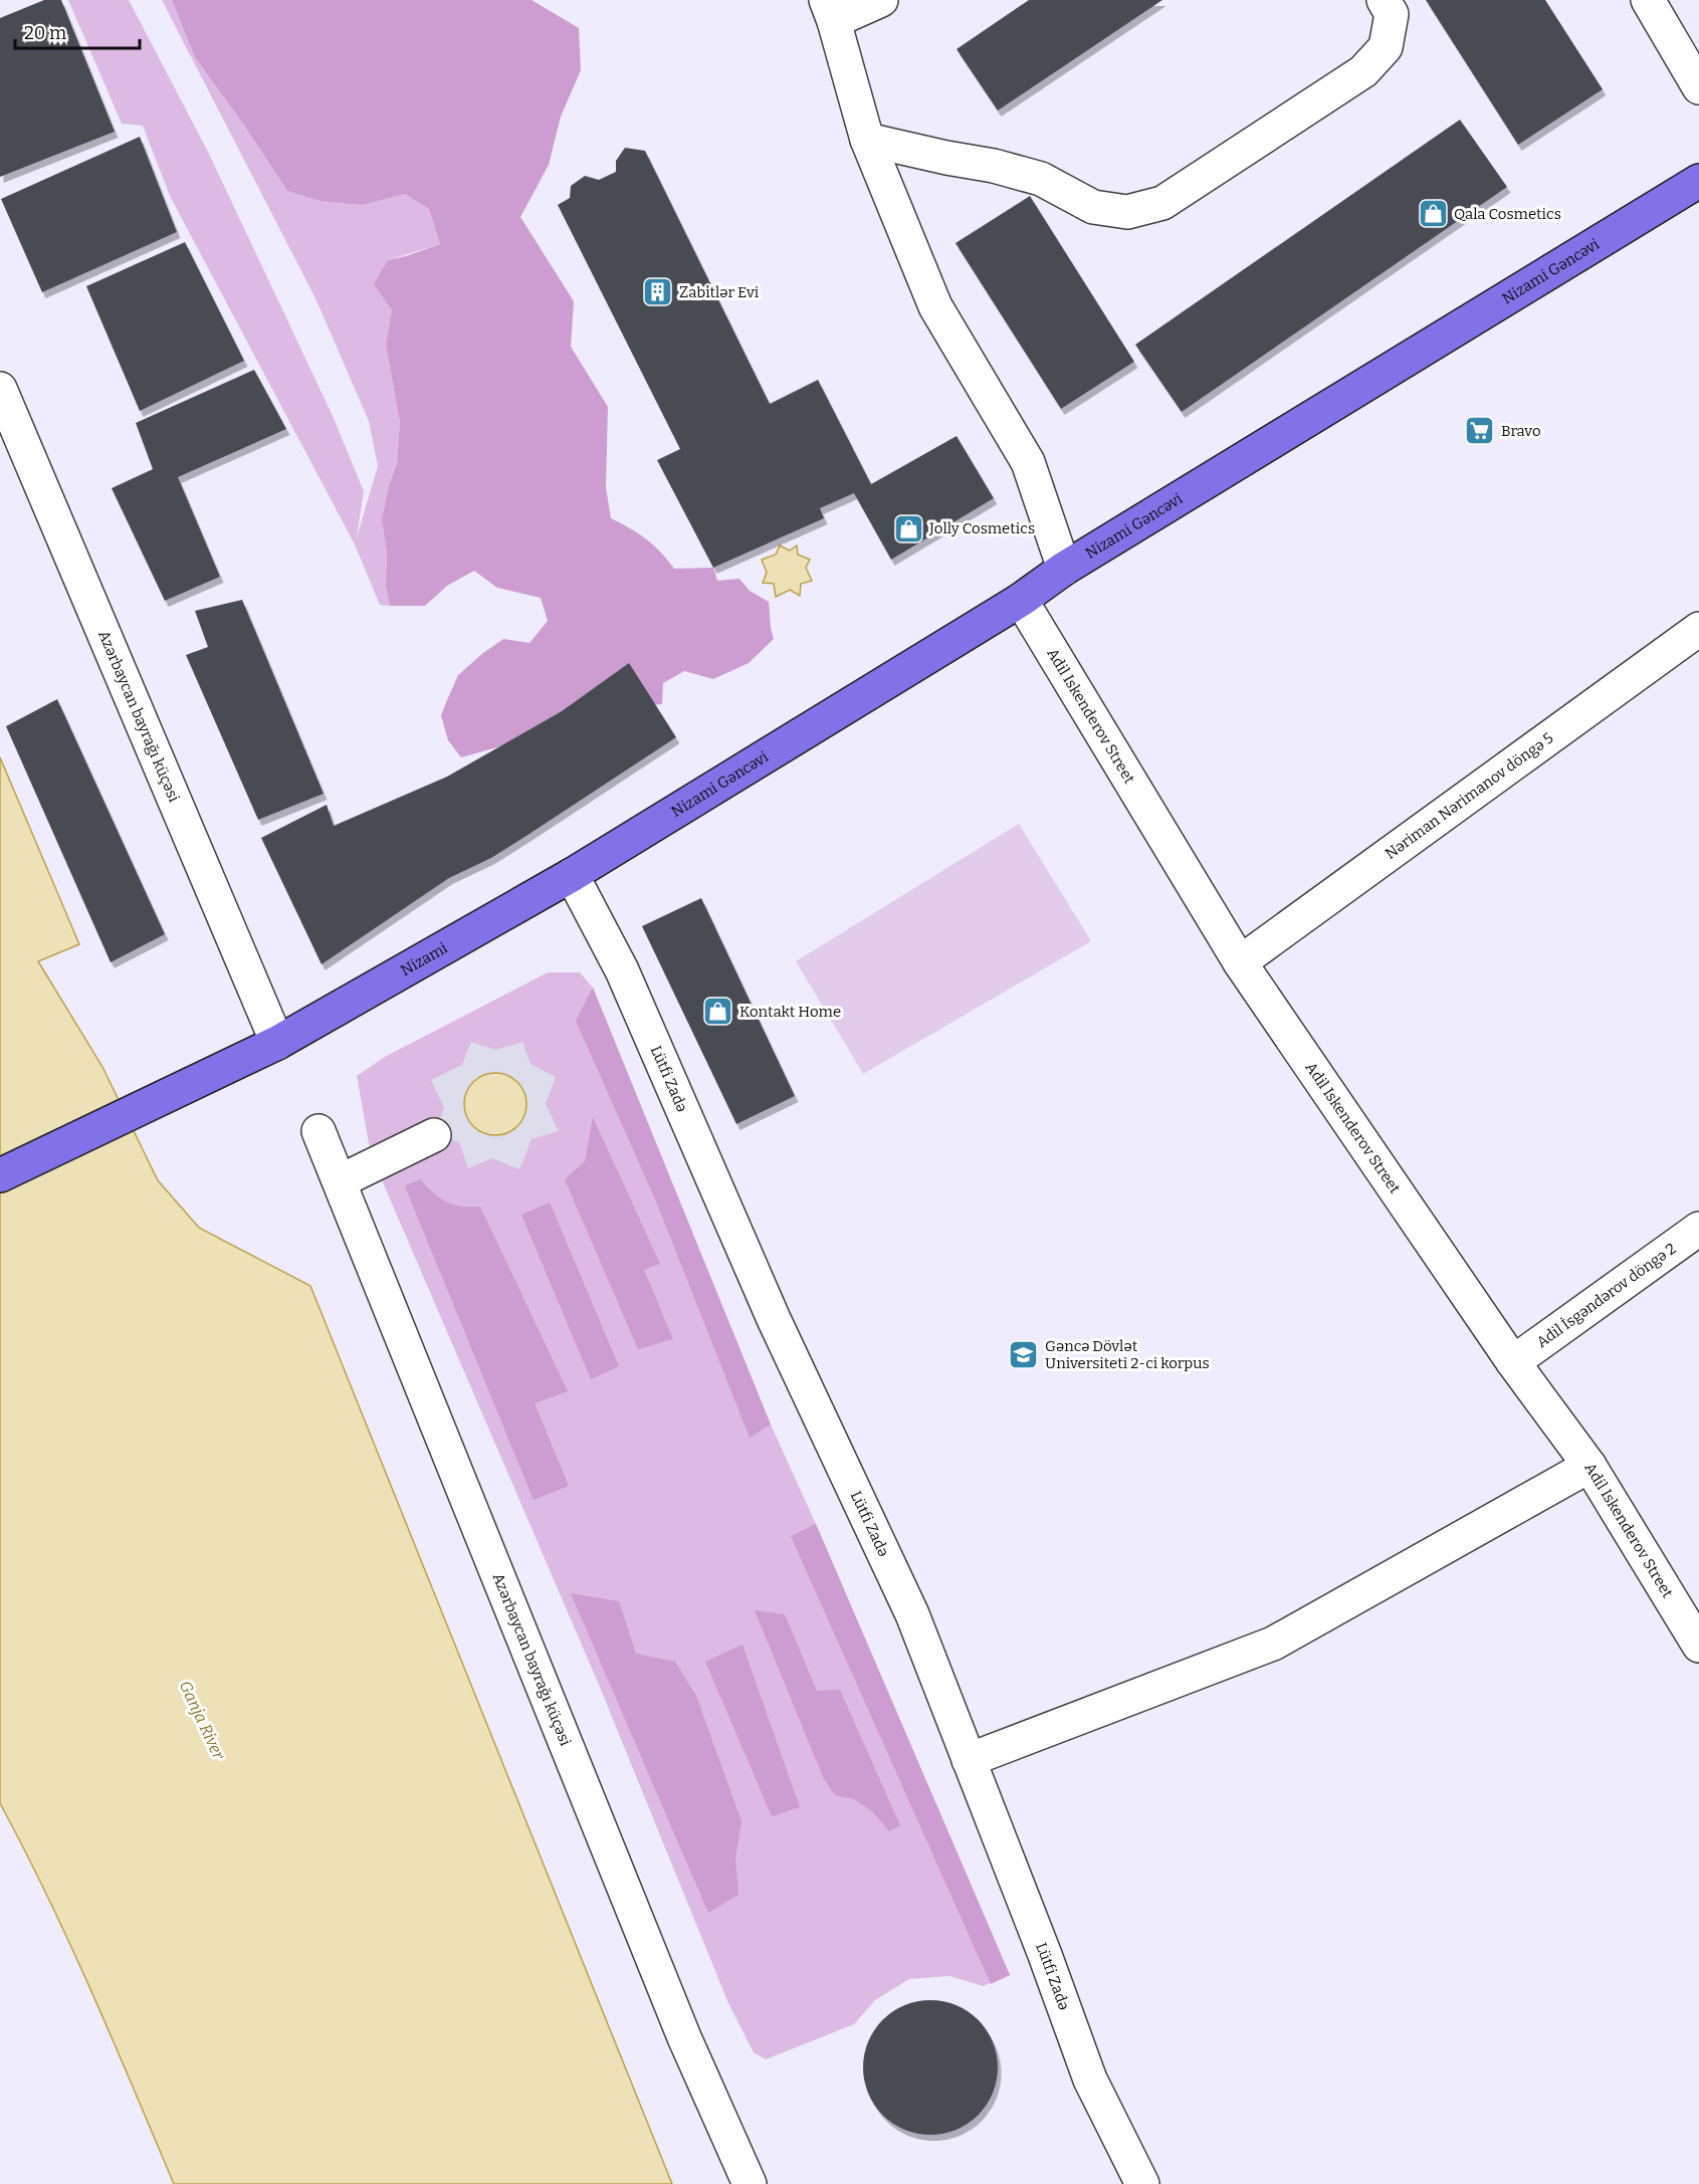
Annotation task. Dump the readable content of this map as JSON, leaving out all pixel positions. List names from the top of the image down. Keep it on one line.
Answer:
{"streets":{"main road":["Nizami Gəncəvi","Nizami"],"street":["Adil Iskenderov Street","Azərbaycan bayrağı küçəsi","Nəriman Nərimanov döngə 5","Lütfi Zadə","Adil İsgəndərov döngə 2"]},"crossings":[["Nizami Gəncəvi","Adil Iskenderov Street"],["Nizami Gəncəvi","Nizami"],["Nizami Gəncəvi","Lütfi Zadə"],["Adil Iskenderov Street","Nəriman Nərimanov döngə 5"],["Adil Iskenderov Street","Adil İsgəndərov döngə 2"],["Azərbaycan bayrağı küçəsi","Nizami"],["Nizami","Lütfi Zadə"]],"water":["Ganja River"],"places":{"shop":["Qala Cosmetics","Jolly Cosmetics","Kontakt Home"],"building":["Zabitlər Evi"],"supermarket":["Bravo"],"school or university":["Gəncə Dövlət Universiteti 2-ci korpus"]},"scale_bar":"20 m"}
